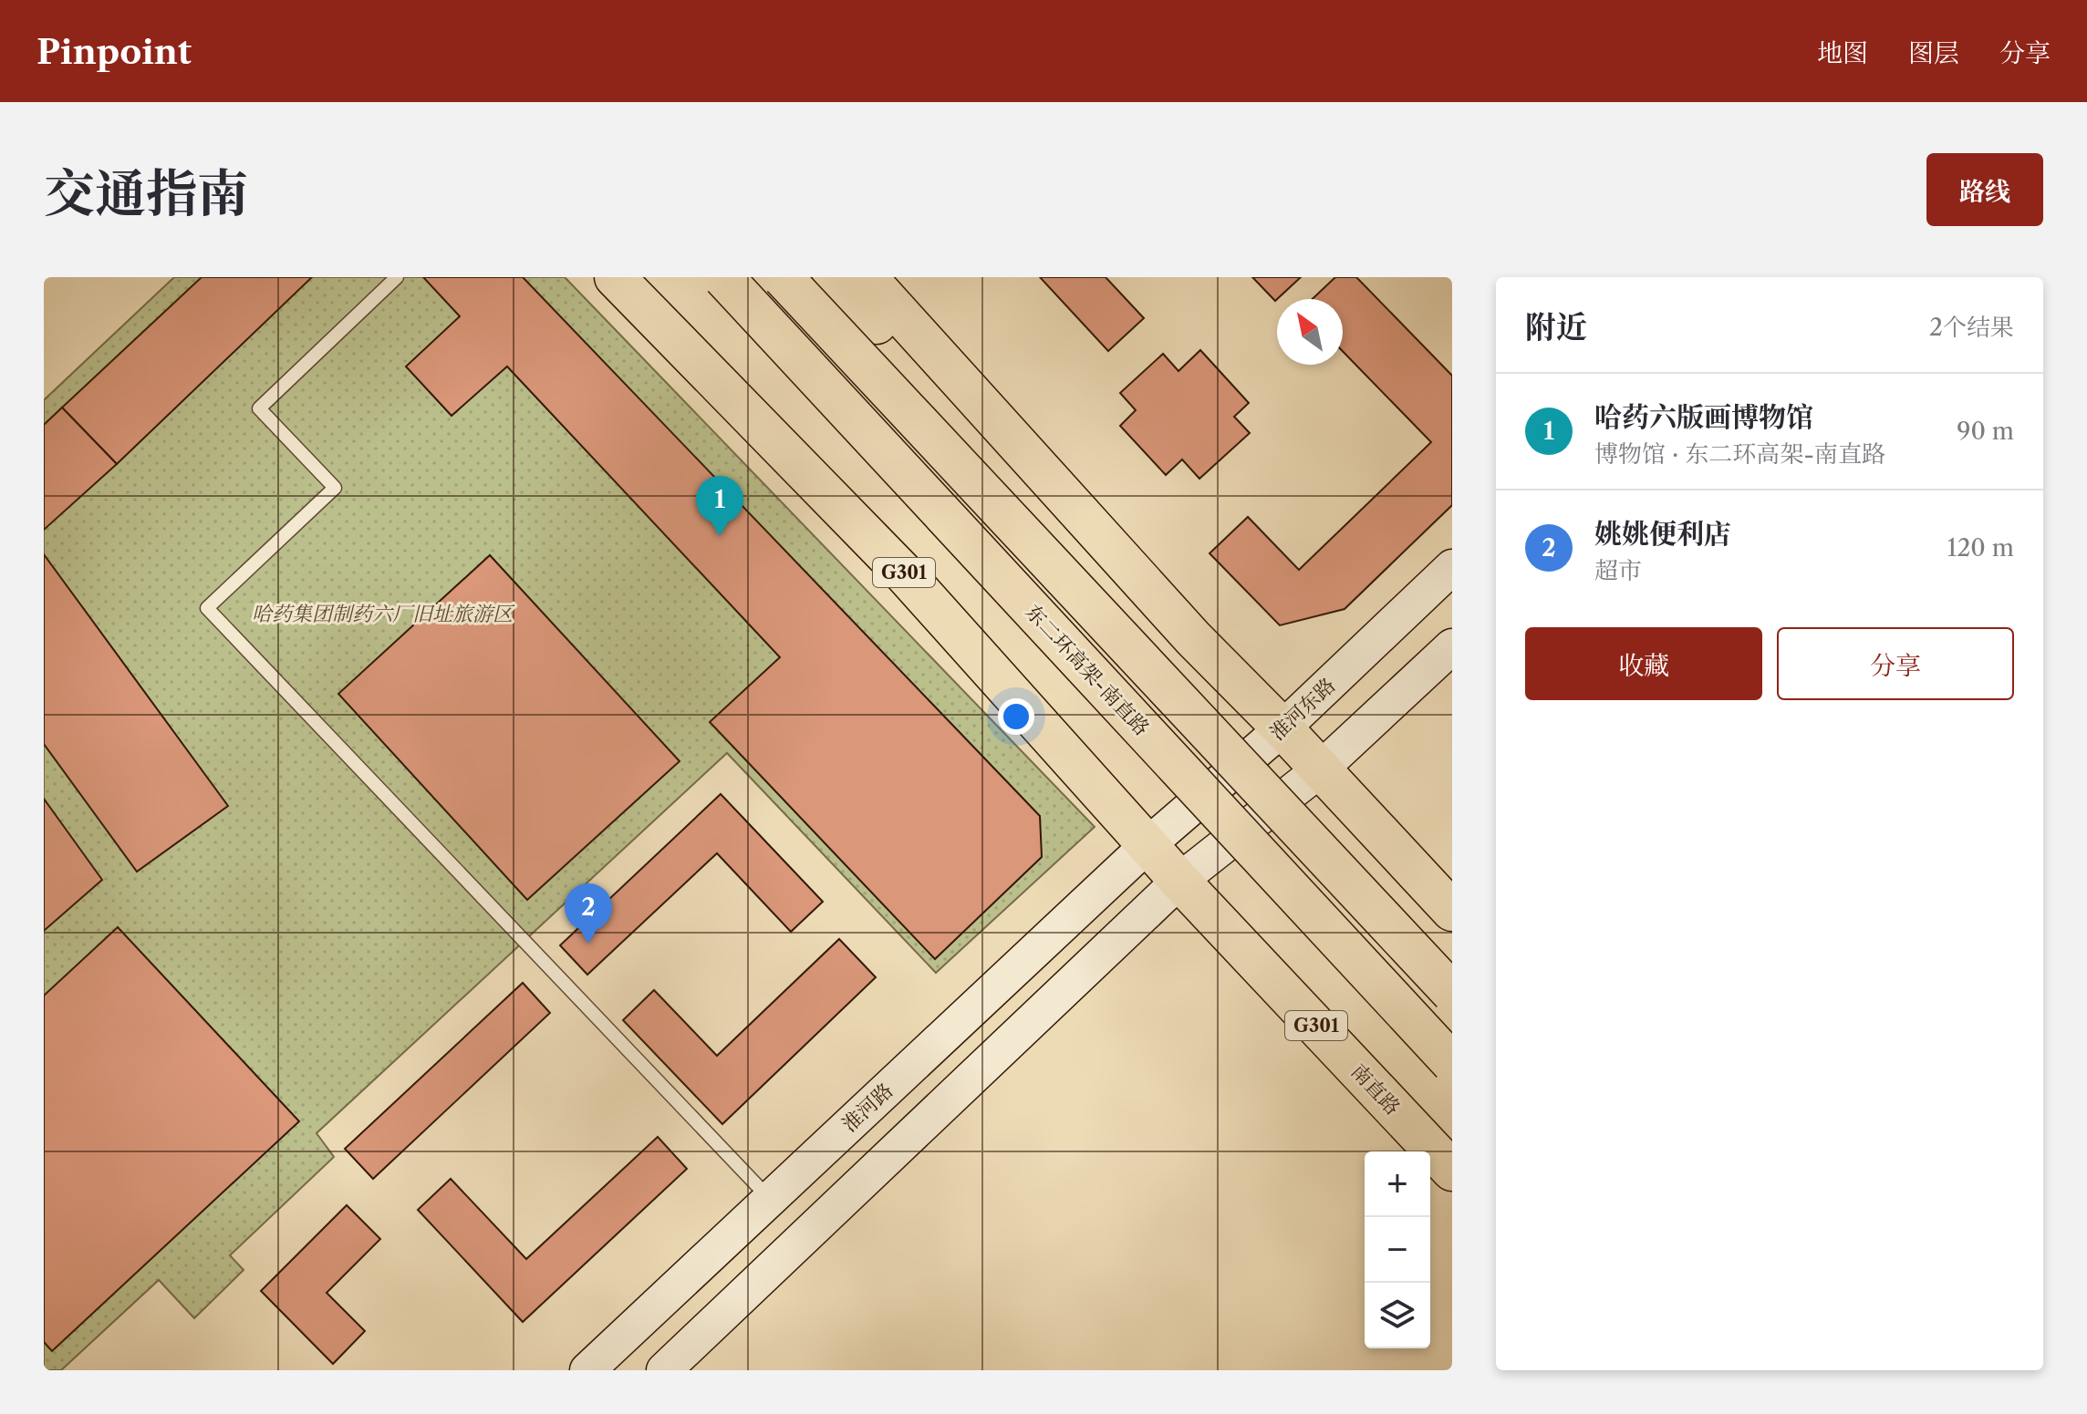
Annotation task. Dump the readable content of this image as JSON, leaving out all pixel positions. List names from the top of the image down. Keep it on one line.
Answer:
{"streets":{"highway":["G301","东二环高架-南直路","南直路"],"main road":["淮河东路","淮河路"]},"crossings":[["G301","淮河东路"],["G301","南直路"],["G301","淮河路"],["淮河东路","淮河路"]],"parks":["哈药集团制药六厂旧址旅游区"],"north":"top left","page":{"header":"Pinpoint","nav":["地图","图层","分享"],"title":"交通指南","buttons":["路线",["收藏","分享"]],"heading":["附近","2个结果"],"list":[{"mark":"1","name":"哈药六版画博物馆","note":"博物馆 · 东二环高架-南直路","value":"90 m"},{"mark":"2","name":"姚姚便利店","note":"超市","value":"120 m"}],"pins":["1","2"],"map_buttons":["+","−"]}}
